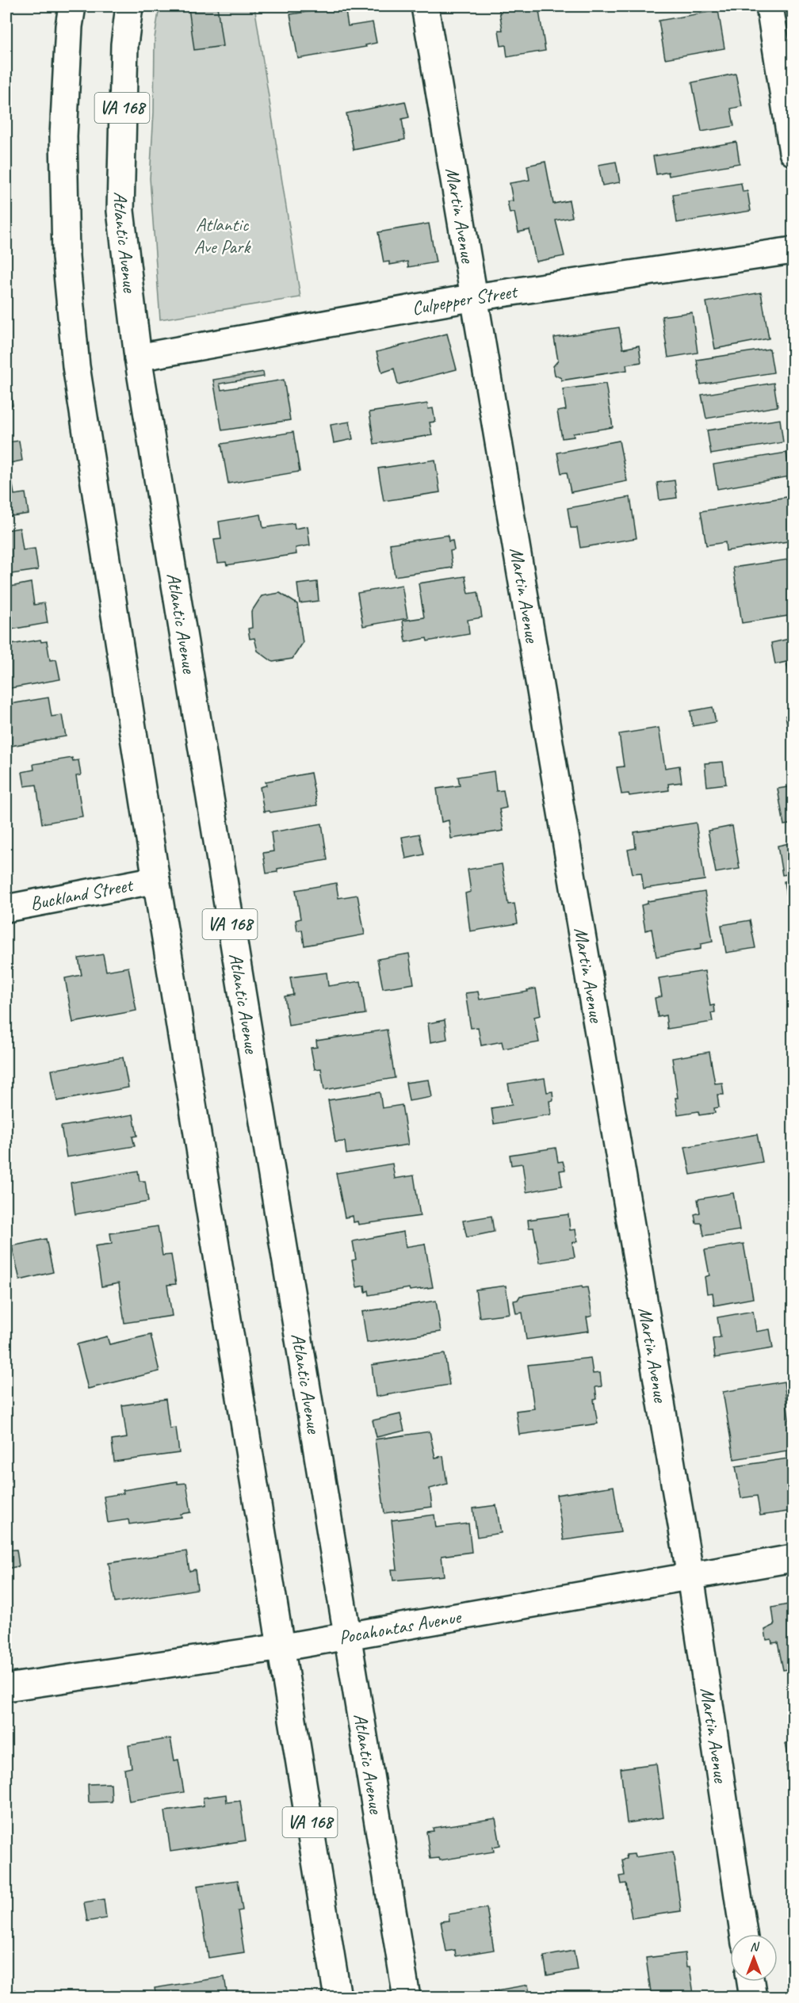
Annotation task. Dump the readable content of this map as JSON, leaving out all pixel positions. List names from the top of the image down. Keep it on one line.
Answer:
{"streets":{"main road":["VA 168","Martin Avenue","Atlantic Avenue","Culpepper Street","Buckland Street","Pocahontas Avenue"]},"crossings":[["VA 168","Buckland Street"],["VA 168","Pocahontas Avenue"],["Martin Avenue","Culpepper Street"],["Martin Avenue","Pocahontas Avenue"],["Atlantic Avenue","Culpepper Street"],["Atlantic Avenue","Pocahontas Avenue"]],"parks":["Atlantic Ave Park"],"north":"top"}
